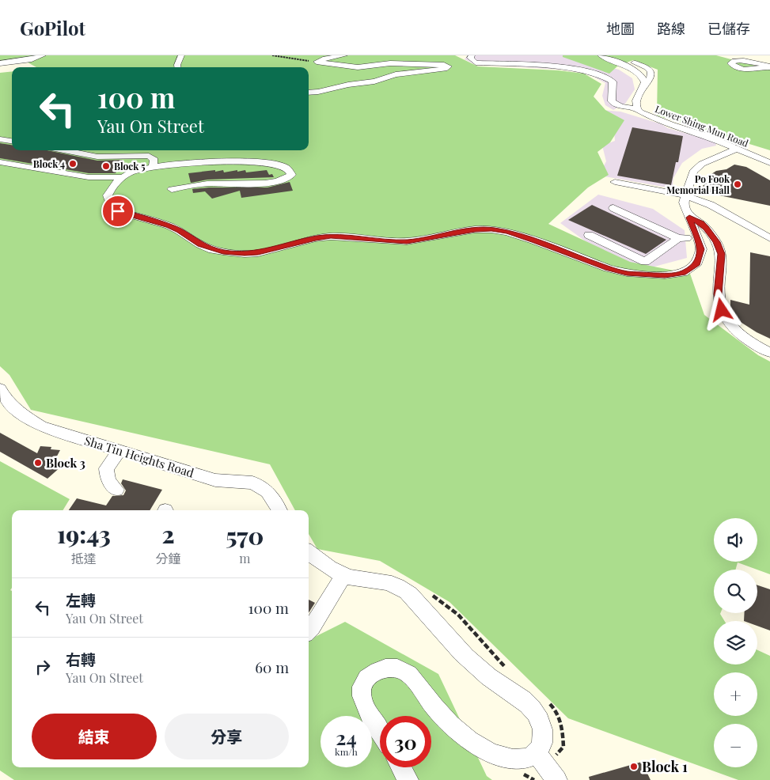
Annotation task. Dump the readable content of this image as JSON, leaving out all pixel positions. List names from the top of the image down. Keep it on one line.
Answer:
{"streets":{"street":["Lower Shing Mun Road","Sha Tin Heights Road"]},"places":["Block 4","Block 5","Po Fook Memorial Hall","Block 3","Block 1"],"page":{"header":"GoPilot","nav":["地圖","路線","已儲存"],"turn":["100 m","Yau On Street"],"eta":["19:43","抵達","2","分鐘","570","m"],"map_buttons":["+","−"],"list":[{"name":"左轉","note":"Yau On Street","value":"100 m"},{"name":"右轉","note":"Yau On Street","value":"60 m"}],"buttons":["結束","分享"],"speed":"24 km/h","limit":"30"}}
